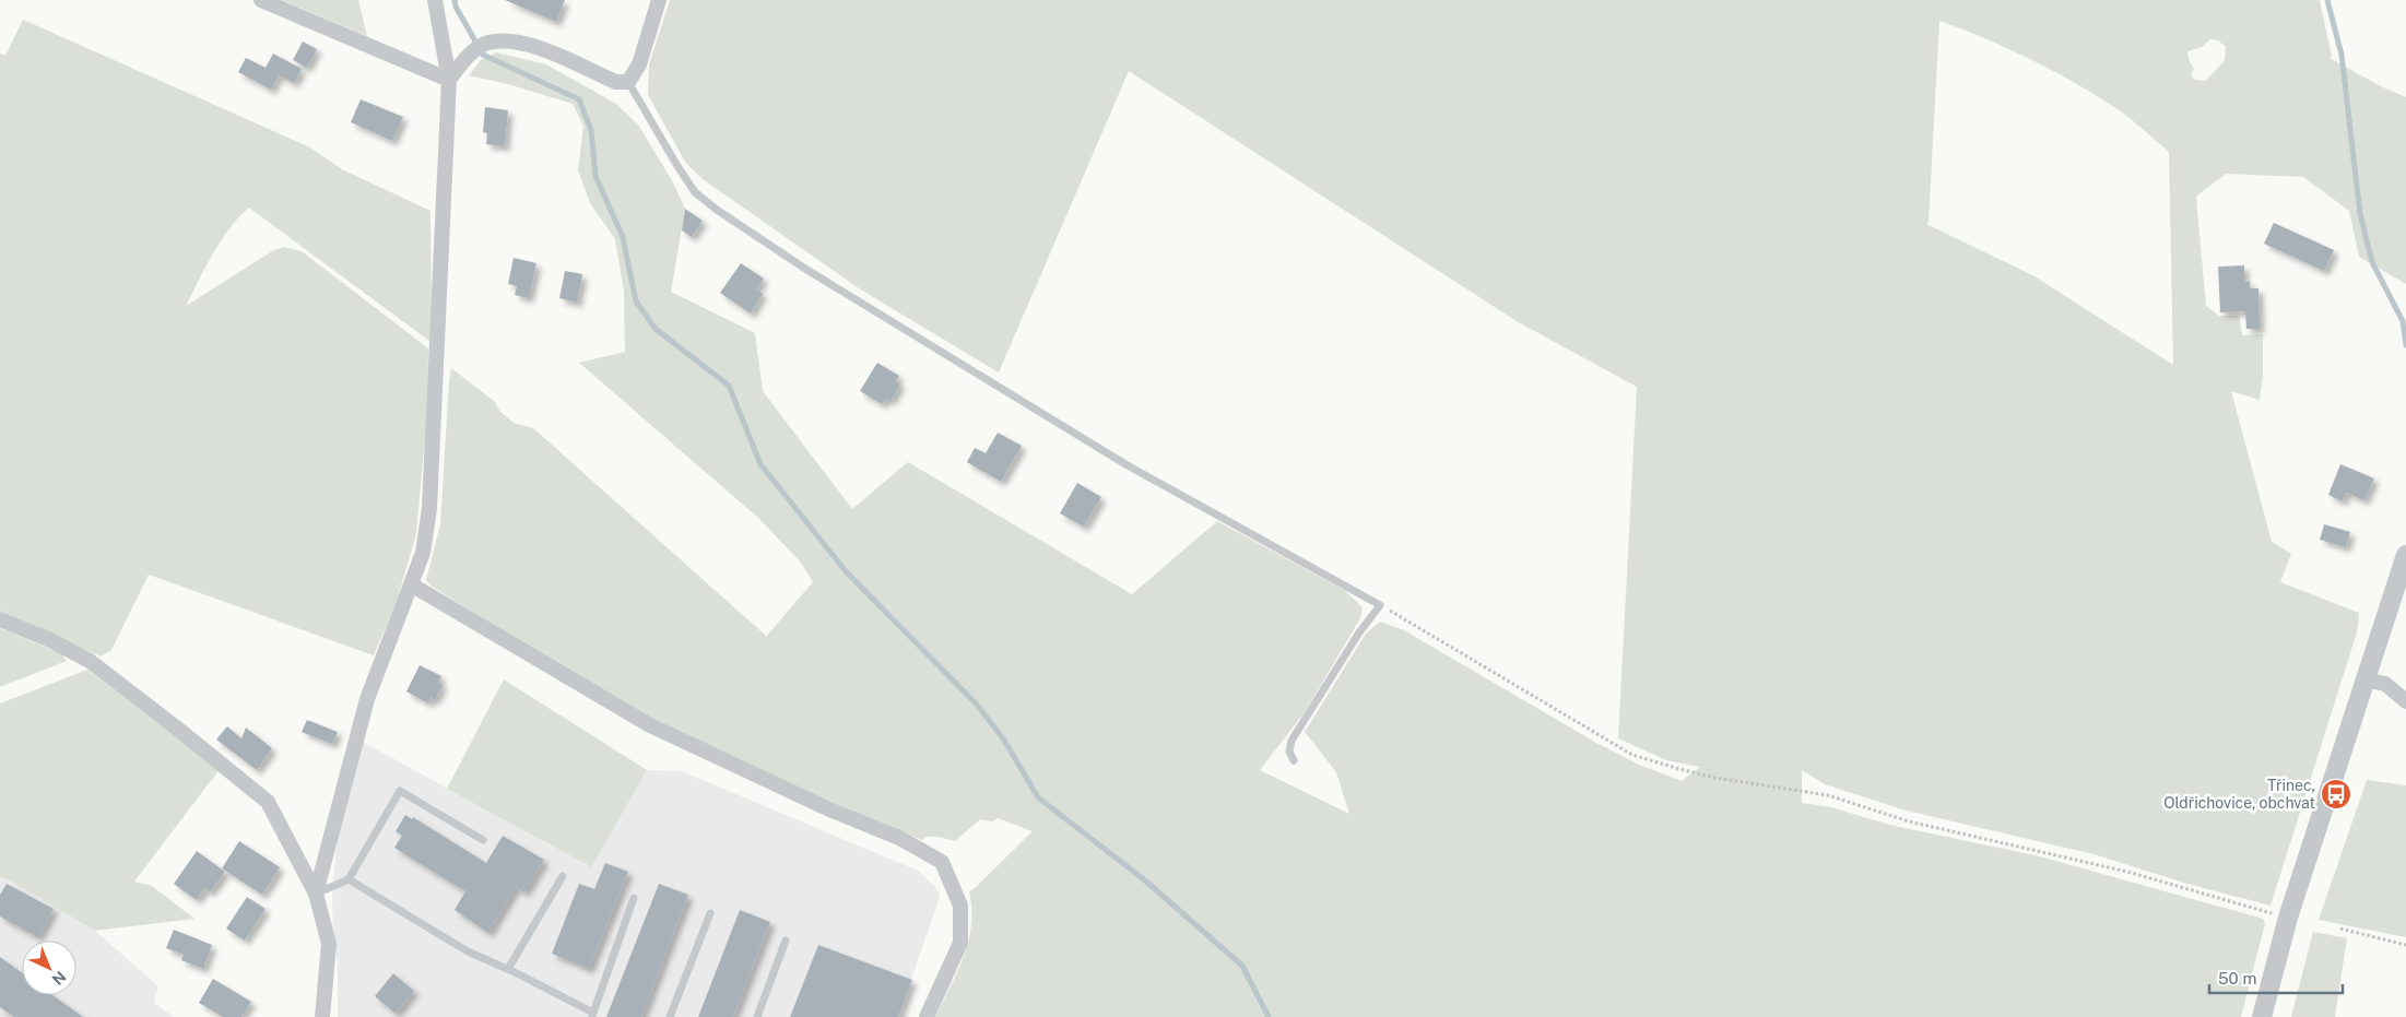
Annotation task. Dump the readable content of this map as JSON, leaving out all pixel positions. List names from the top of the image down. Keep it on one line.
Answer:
{"places":{"bus stop":["Třinec, Oldřichovice, obchvat"]},"scale_bar":"50 m","north":"bottom right"}
